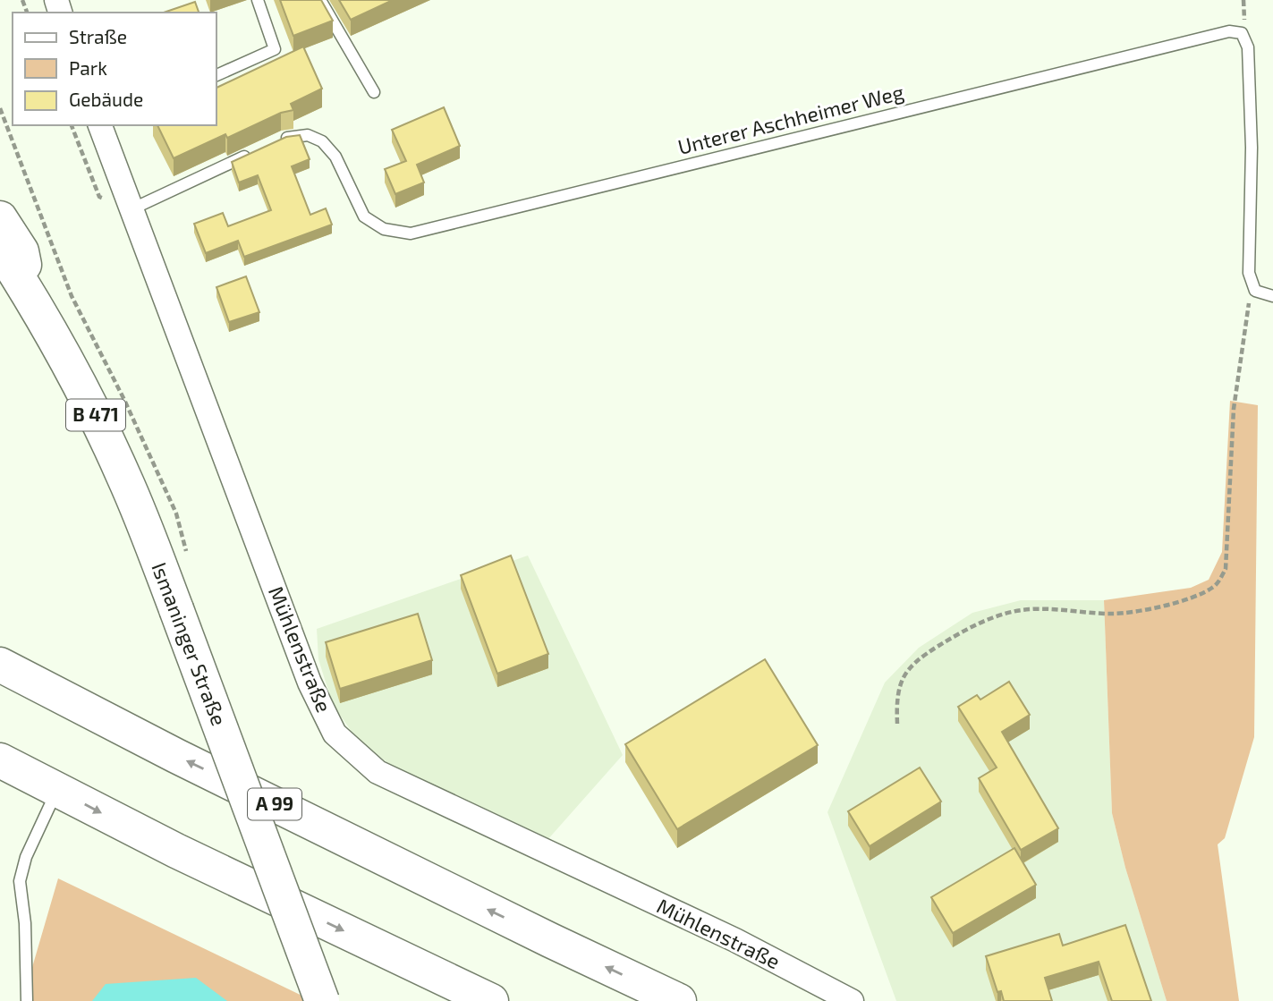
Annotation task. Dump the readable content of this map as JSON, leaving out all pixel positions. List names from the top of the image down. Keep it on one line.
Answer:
{"streets":{"main road":["B 471","Ismaninger Straße","A 99"],"street":["Mühlenstraße"],"lane":["Unterer Aschheimer Weg"]},"crossings":[["B 471","Ismaninger Straße"]],"legend":["Straße","Park","Gebäude"]}
